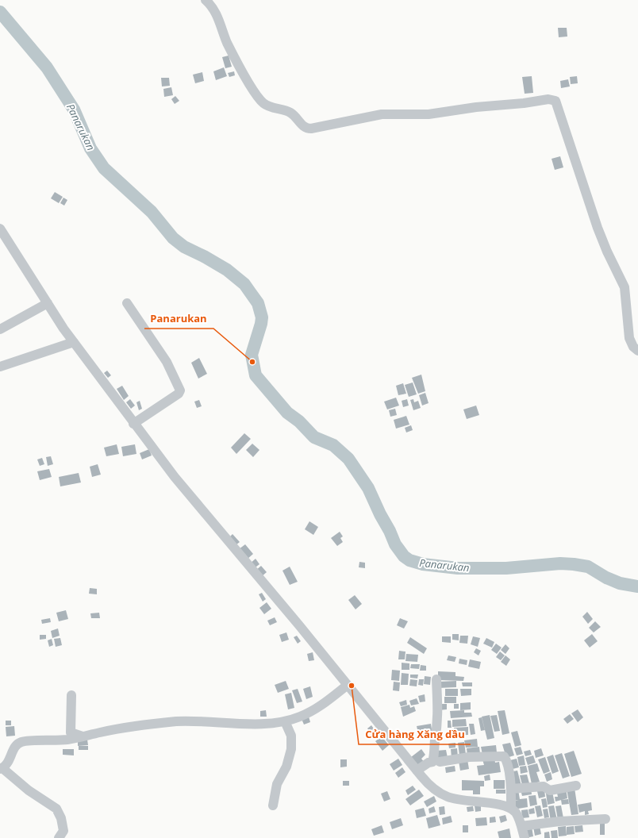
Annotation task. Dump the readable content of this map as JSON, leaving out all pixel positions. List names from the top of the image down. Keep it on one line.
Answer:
{"water":["Panarukan"],"places":["Panarukan","Cửa hàng Xăng dầu"]}
